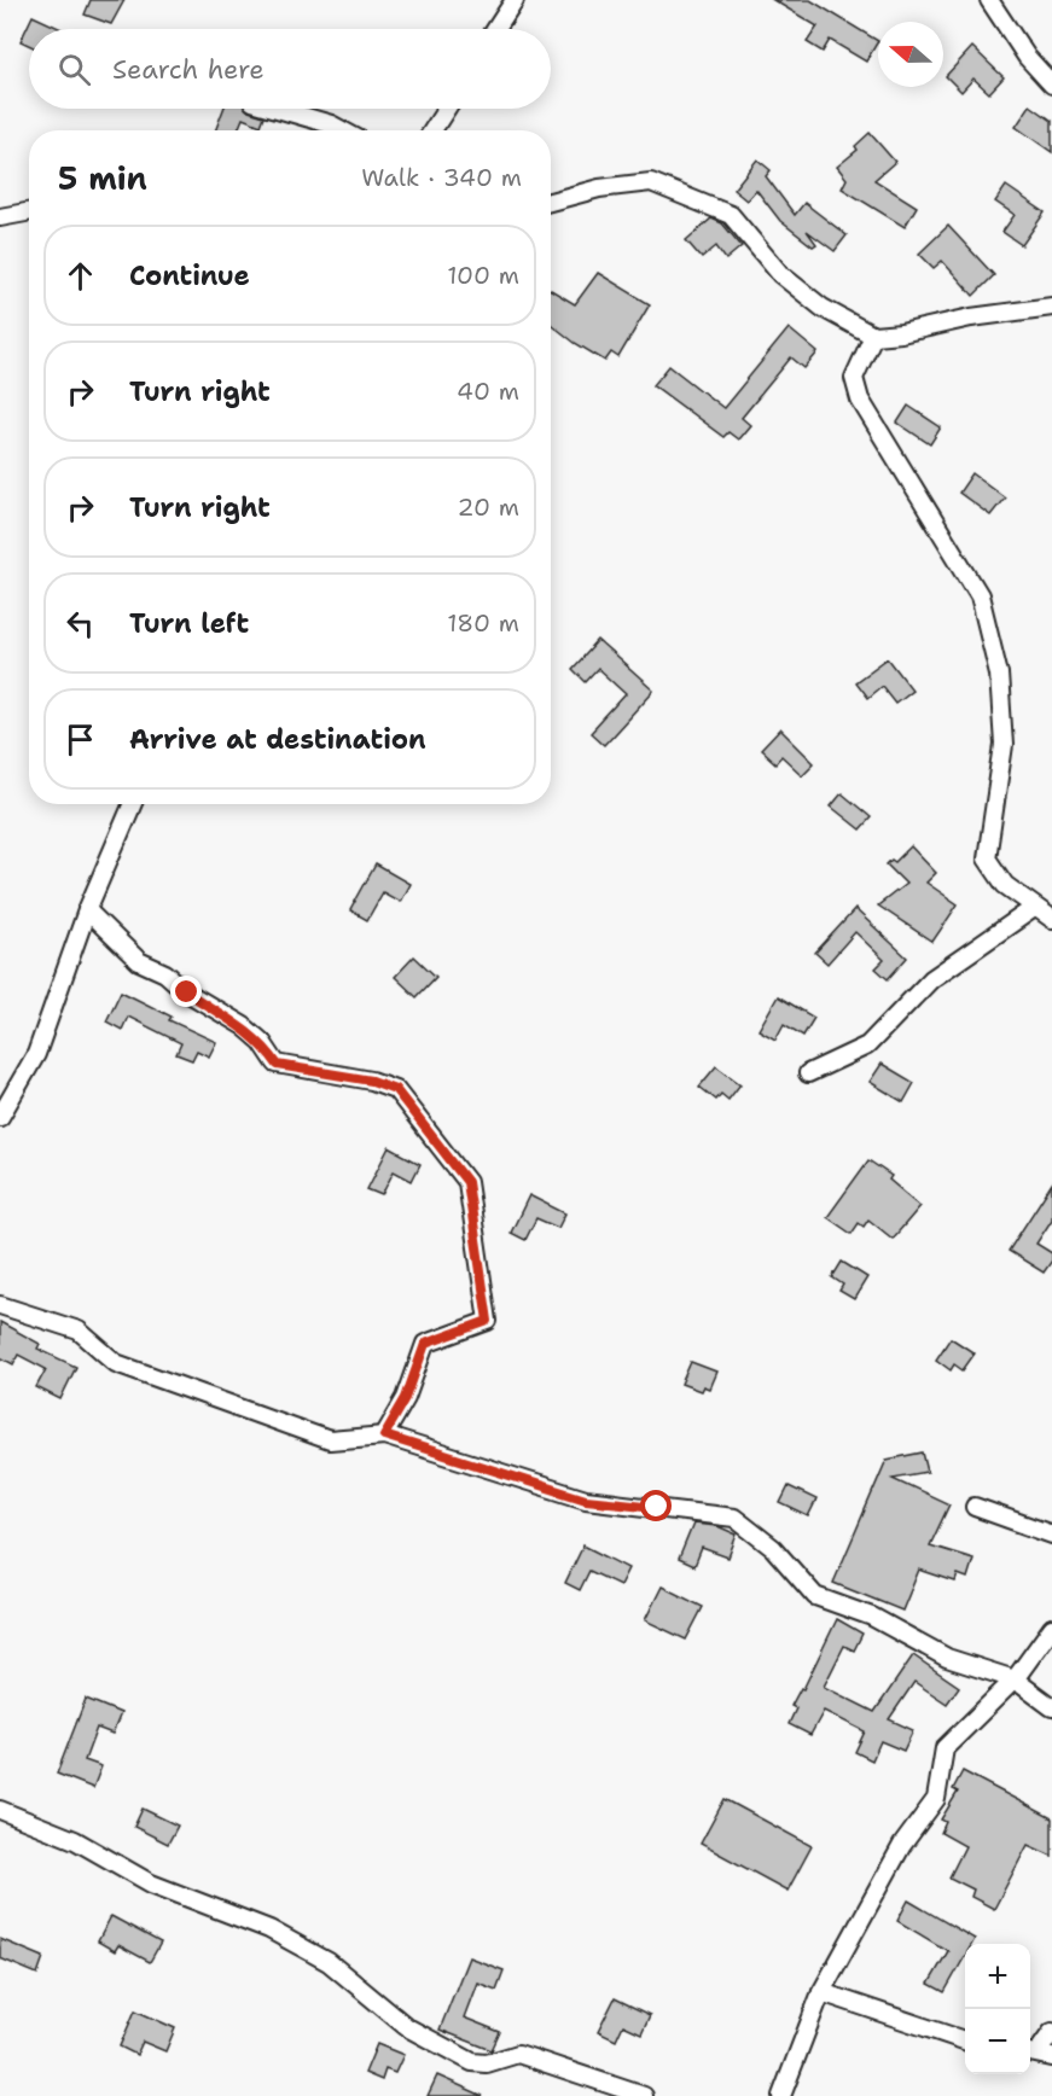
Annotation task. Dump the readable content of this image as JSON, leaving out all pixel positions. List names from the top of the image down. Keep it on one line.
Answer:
{"north":"left","page":{"search":"Search here","heading":["5 min","Walk · 340 m"],"list":[["Continue","100 m"],["Turn right","40 m"],["Turn right","20 m"],["Turn left","180 m"],"Arrive at destination"],"map_buttons":["+","−"]}}
